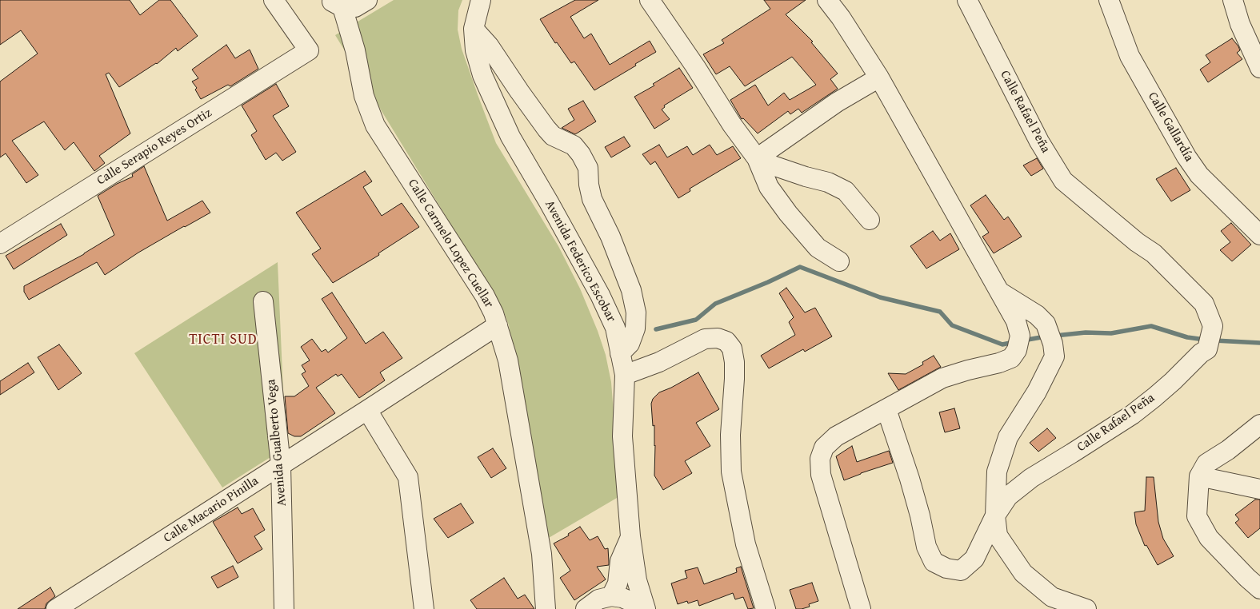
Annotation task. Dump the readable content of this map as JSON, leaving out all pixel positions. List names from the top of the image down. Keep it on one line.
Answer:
{"streets":{"street":["Calle Rafael Peña","Calle Gallardía","Calle Serapio Reyes Ortiz","Calle Carmelo Lopez Cuellar","Avenida Federico Escobar","Avenida Gualberto Vega","Calle Macario Pinilla"]},"crossings":[["Calle Carmelo Lopez Cuellar","Calle Macario Pinilla"],["Avenida Gualberto Vega","Calle Macario Pinilla"]],"districts":["TICTI SUD"]}
